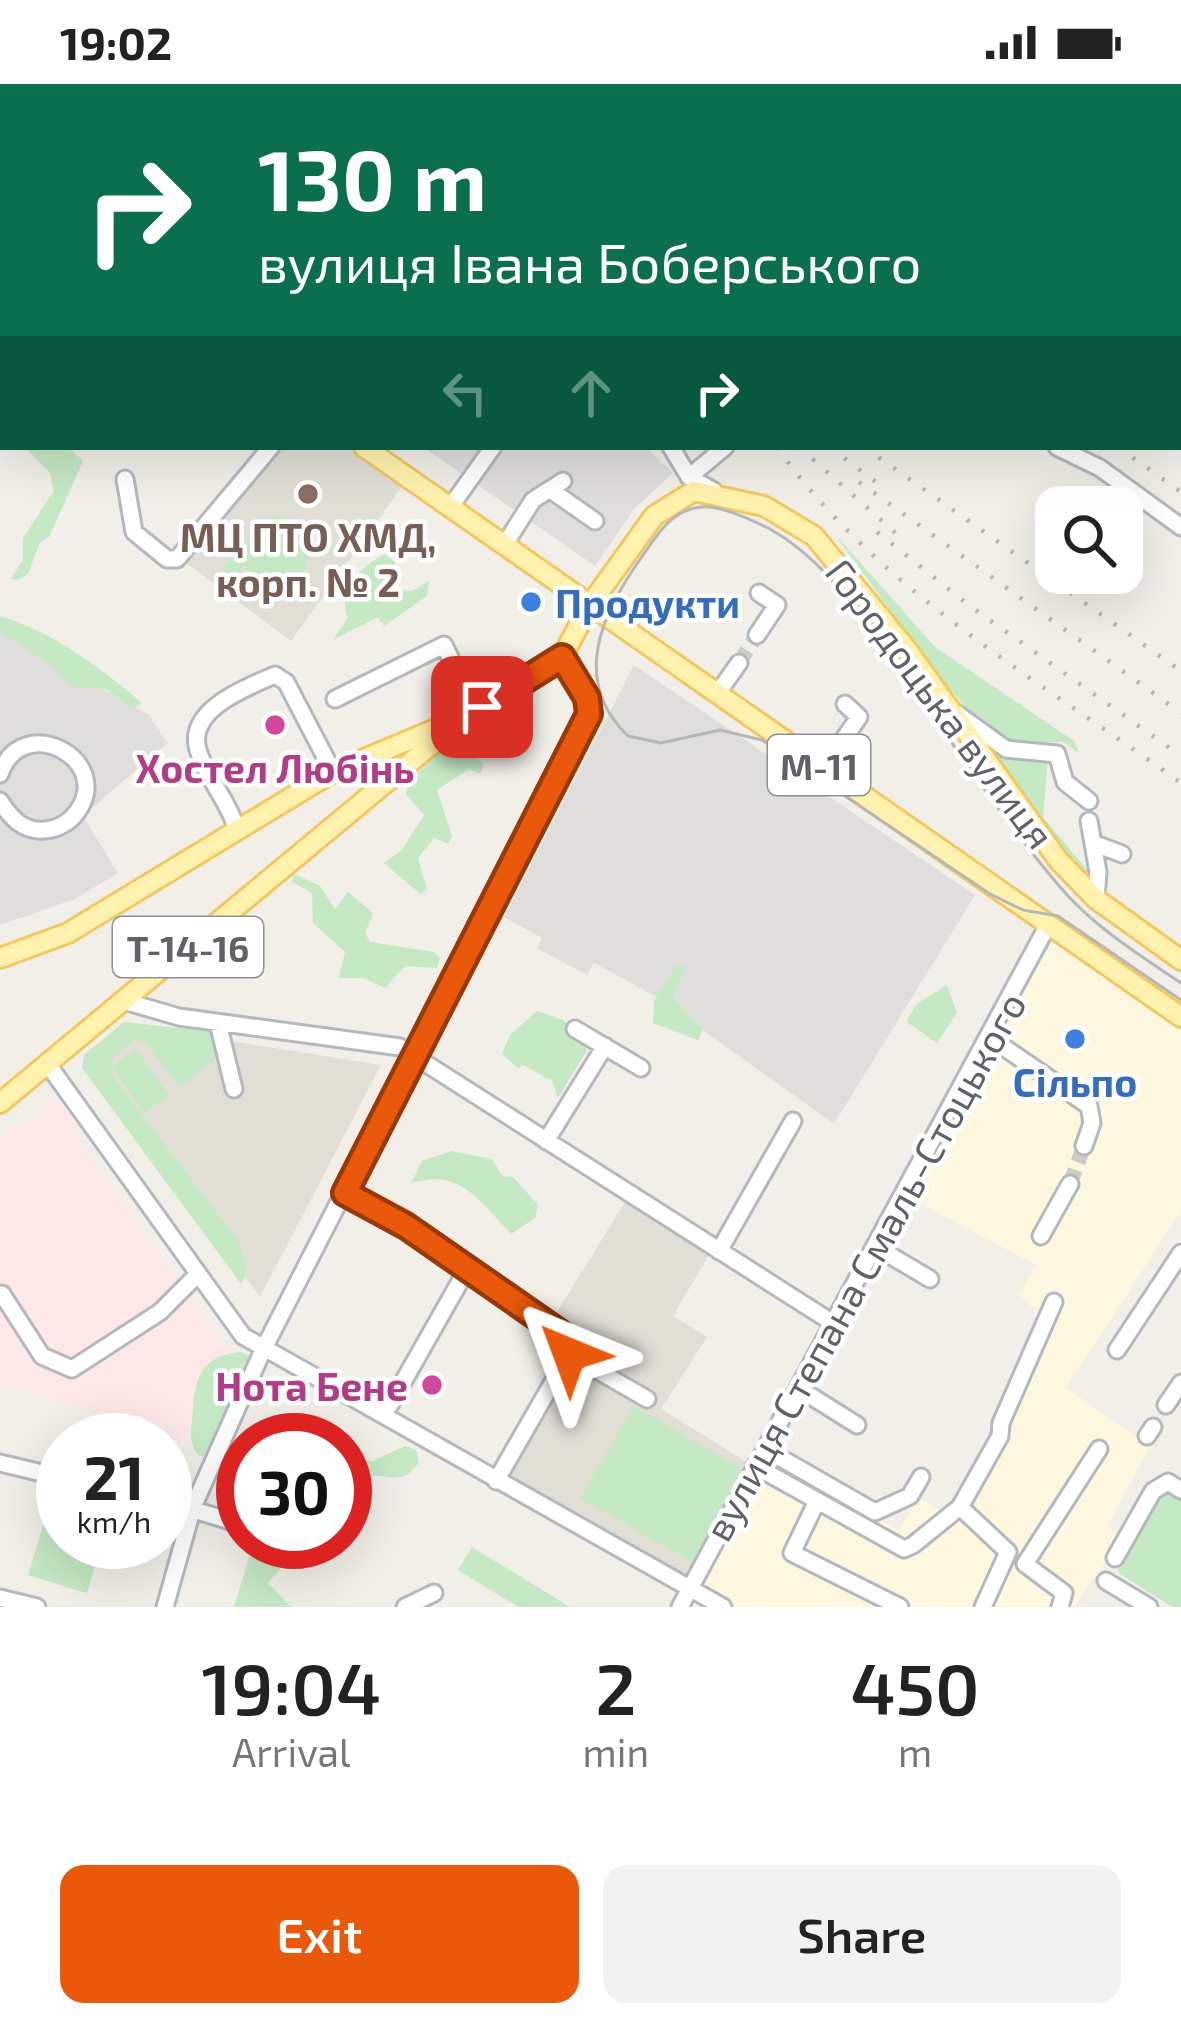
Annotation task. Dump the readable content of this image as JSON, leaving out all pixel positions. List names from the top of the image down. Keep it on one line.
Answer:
{"streets":{"main road":["Городоцька вулиця","М-11","Т-14-16"],"street":["вулиця Степана Смаль-Стоцького"]},"crossings":[["Городоцька вулиця","Т-14-16"],["Городоцька вулиця","вулиця Степана Смаль-Стоцького"]],"places":["МЦ ПТО ХМД, корп. № 2","Продукти","Хостел Любінь","Сільпо","Нота Бене"],"page":{"status":"19:02","turn":["130 m","вулиця Івана Боберського"],"speed":"21 km/h","limit":"30","eta":["19:04","Arrival","2","min","450","m"],"buttons":["Exit","Share"]}}
